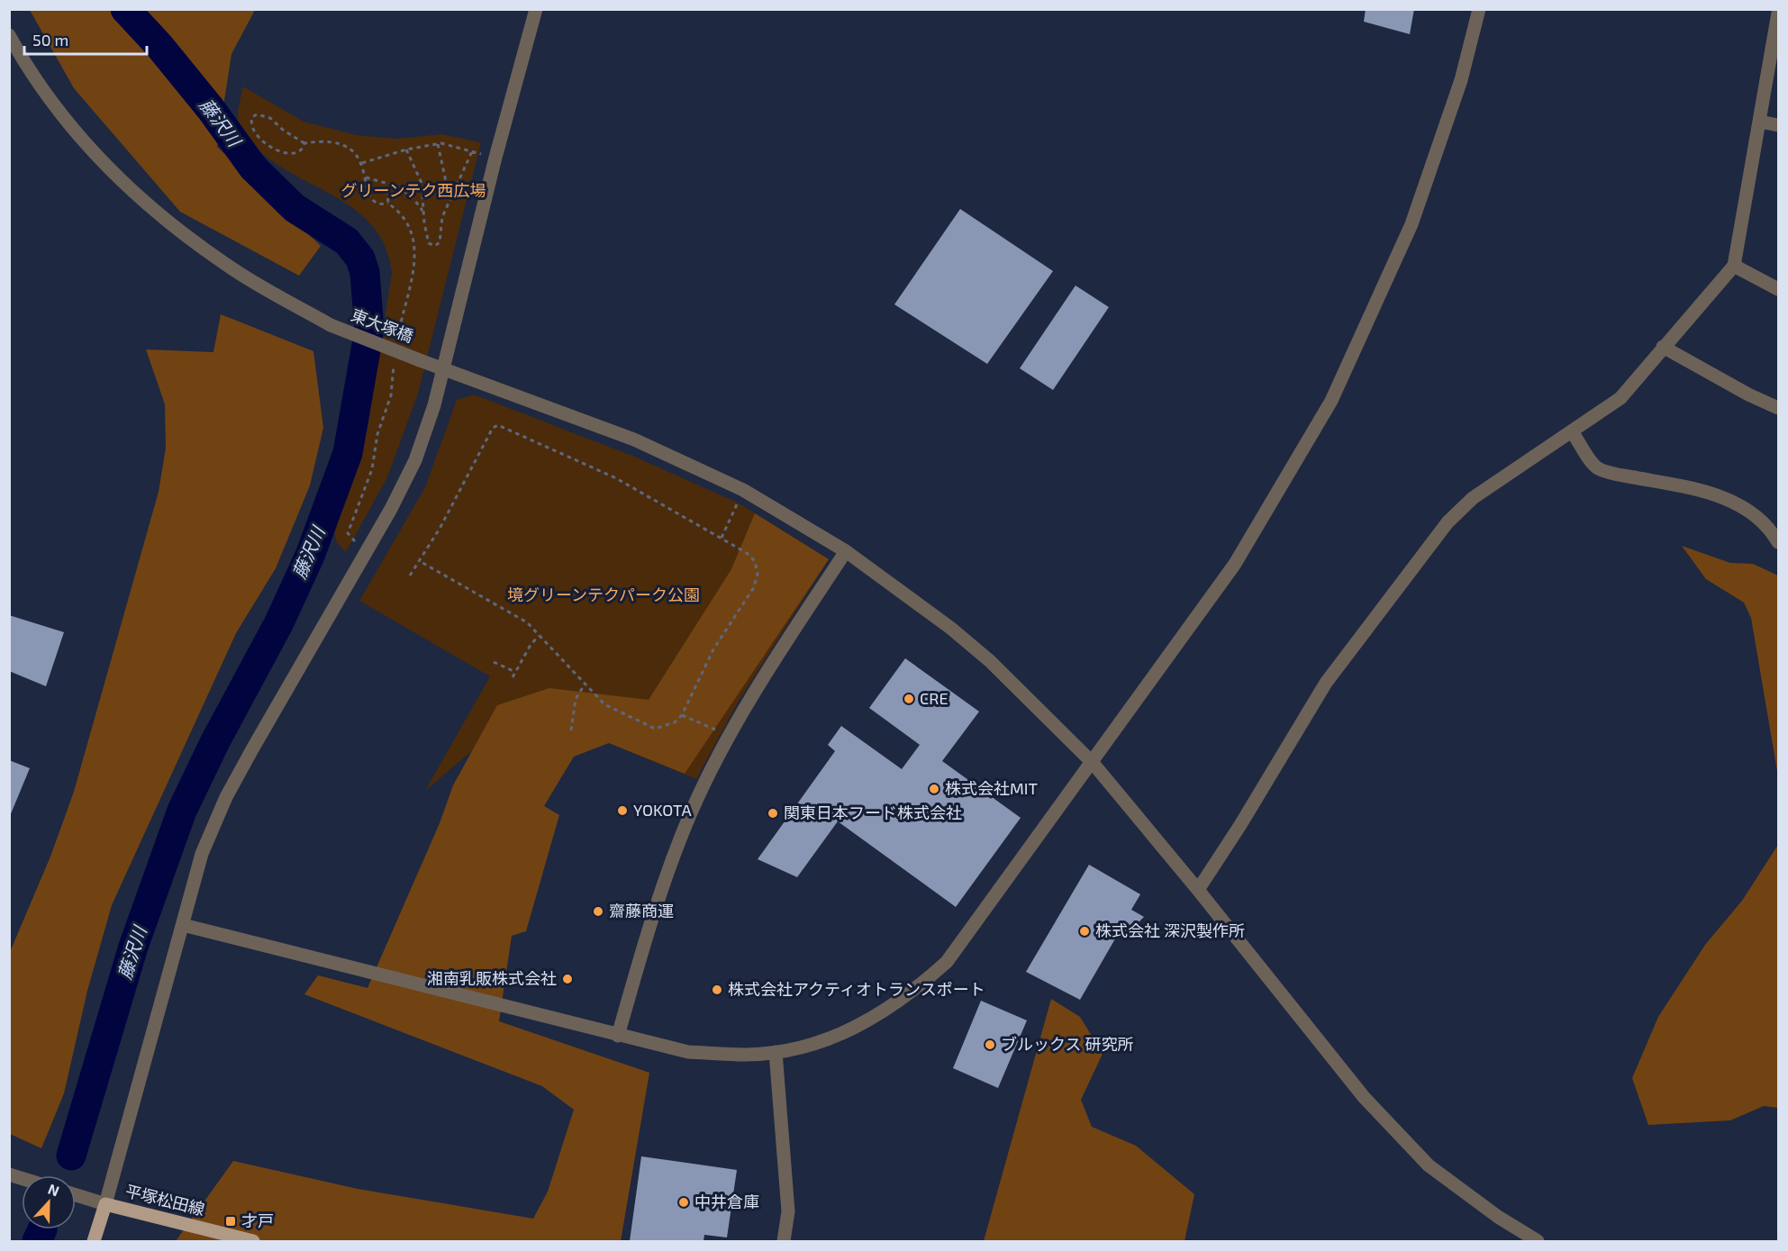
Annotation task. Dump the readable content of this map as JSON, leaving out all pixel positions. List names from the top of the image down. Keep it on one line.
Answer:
{"streets":{"main road":["平塚松田線"],"street":["東大塚橋"]},"water":["藤沢川"],"parks":["グリーンテク西広場","境グリーンテクパーク公園"],"places":{"other":["CRE","株式会社MIT","YOKOTA","関東日本フード株式会社","齋藤商運","株式会社 深沢製作所","湘南乳販株式会社","株式会社アクティオトランスポート","ブルックス 研究所","中井倉庫"],"transit":["才戸"]},"scale_bar":"50 m","north":"top"}
